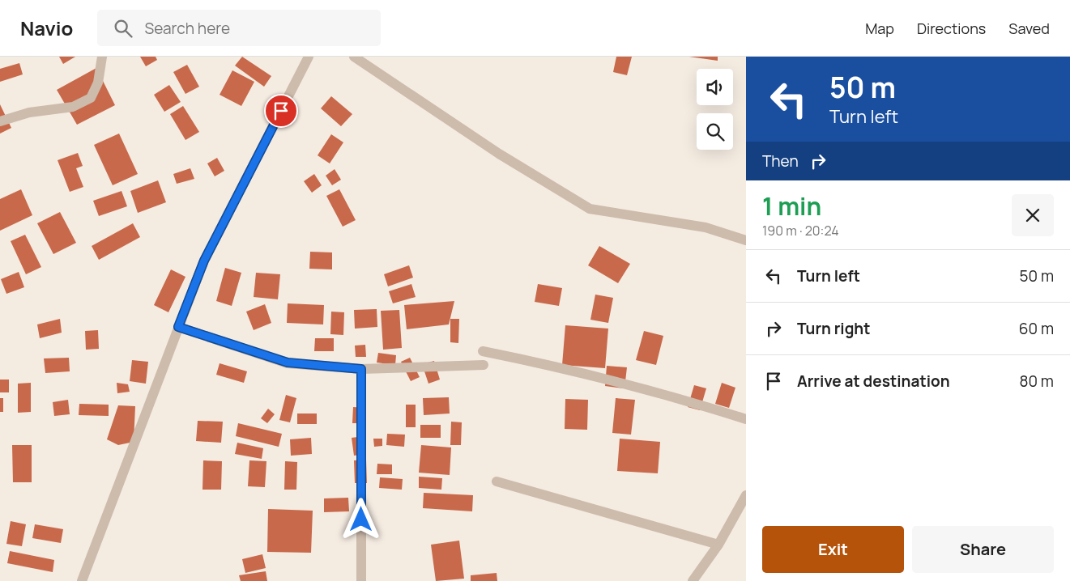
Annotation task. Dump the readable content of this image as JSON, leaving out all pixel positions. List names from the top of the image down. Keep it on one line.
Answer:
{"page":{"header":"Navio","search":"Search here","nav":["Map","Directions","Saved"],"turn":["50 m","Turn left"],"then":"Then","heading":["1 min","190 m · 20:24"],"list":[{"name":"Turn left","value":"50 m"},{"name":"Turn right","value":"60 m"},{"name":"Arrive at destination","value":"80 m"}],"buttons":["Exit","Share"]}}
